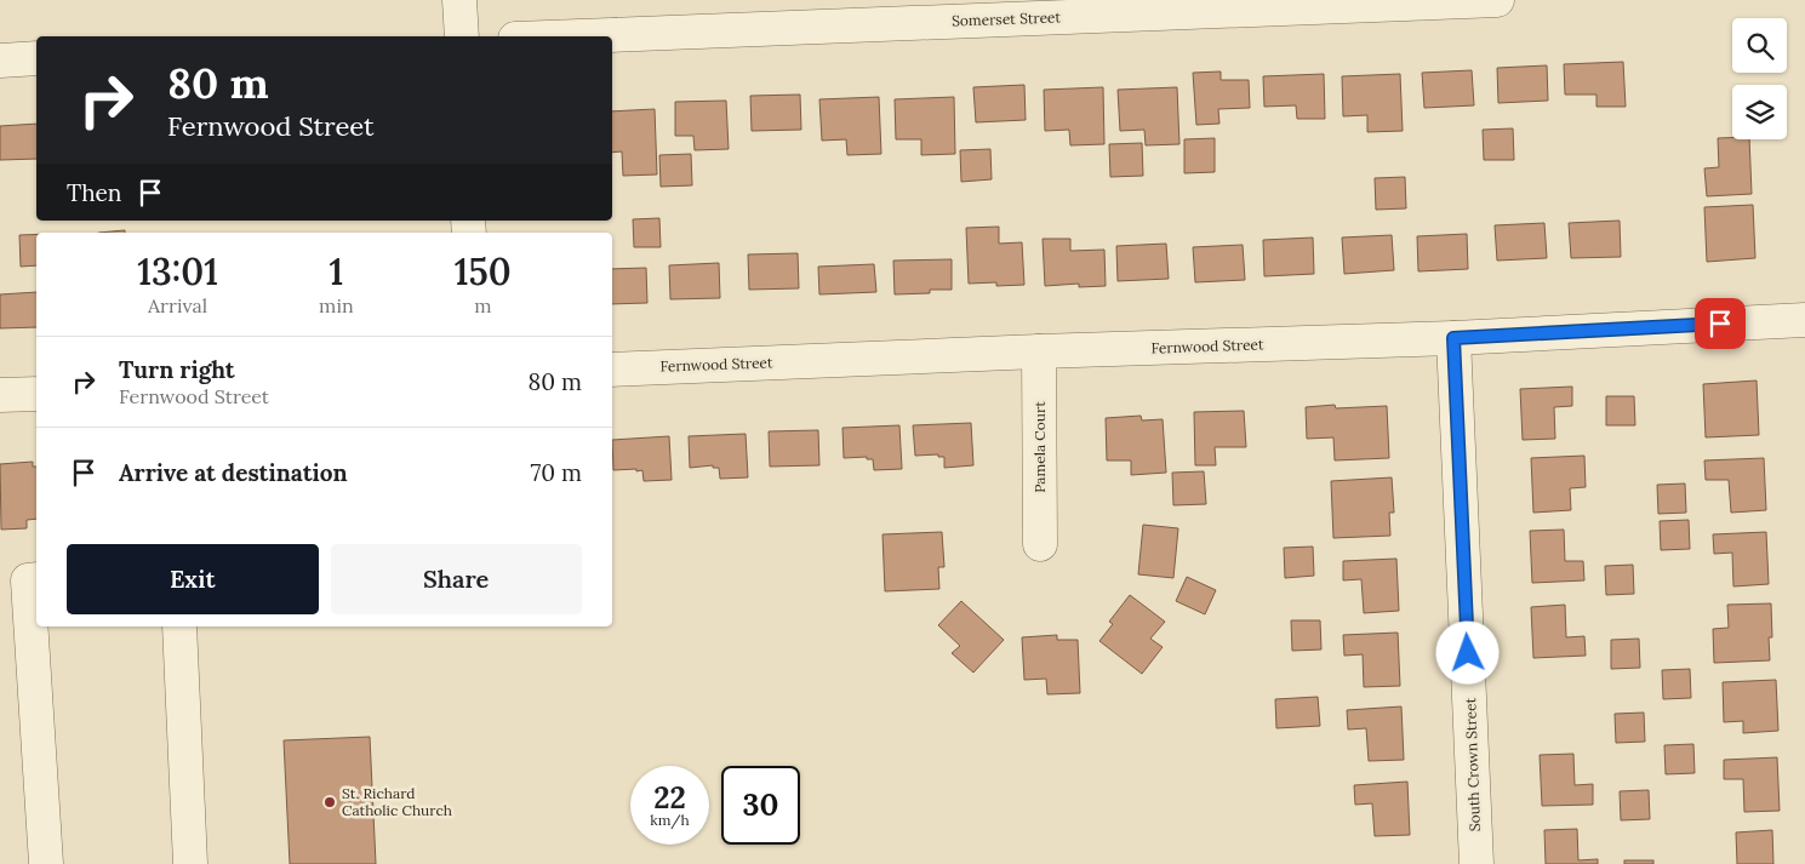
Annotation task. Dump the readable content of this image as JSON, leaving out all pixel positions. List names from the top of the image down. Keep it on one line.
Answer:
{"streets":{"street":["Somerset Street","Fernwood Street","Pamela Court","South Crown Street"]},"crossings":[["Fernwood Street","Pamela Court"],["Fernwood Street","South Crown Street"]],"places":["St. Richard Catholic Church"],"page":{"turn":["80 m","Fernwood Street"],"then":"Then","eta":["13:01","Arrival","1","min","150","m"],"list":[{"name":"Turn right","note":"Fernwood Street","value":"80 m"},{"name":"Arrive at destination","value":"70 m"}],"buttons":["Exit","Share"],"speed":"22 km/h","limit":"30"}}
